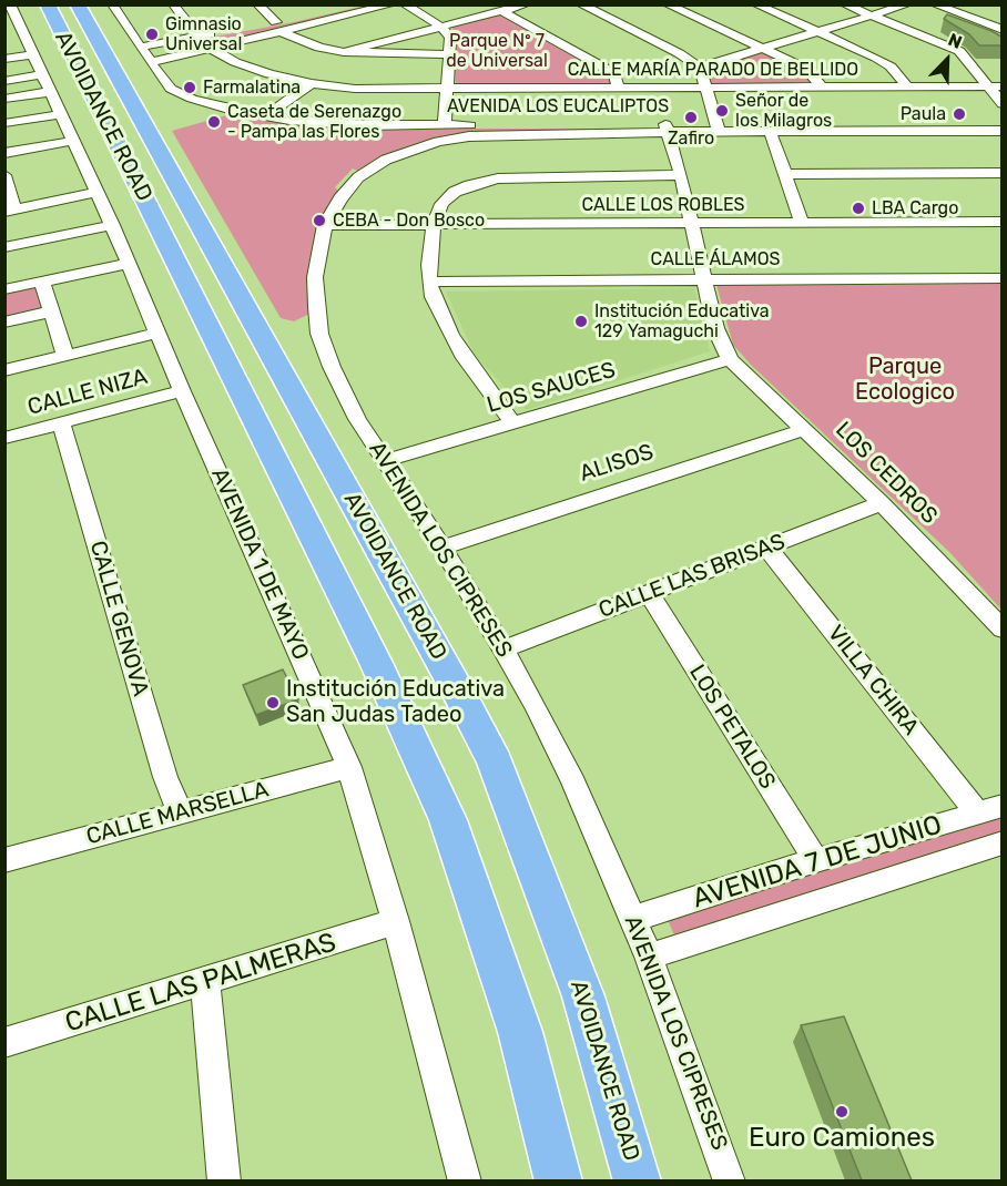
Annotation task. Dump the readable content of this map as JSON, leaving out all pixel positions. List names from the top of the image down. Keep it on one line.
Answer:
{"streets":{"highway":["AVOIDANCE ROAD"],"street":["CALLE MARÍA PARADO DE BELLIDO","AVENIDA LOS EUCALIPTOS","CALLE LOS ROBLES","CALLE ÁLAMOS","LOS SAUCES","CALLE NIZA","ALISOS","LOS CEDROS","AVENIDA LOS CIPRESES","AVENIDA 1 DE MAYO","CALLE LAS BRISAS","CALLE GENOVA","VILLA CHIRA","LOS PETALOS","CALLE MARSELLA","AVENIDA 7 DE JUNIO","CALLE LAS PALMERAS"]},"crossings":[["AVENIDA LOS EUCALIPTOS","AVENIDA LOS CIPRESES"],["CALLE LOS ROBLES","AVENIDA LOS CIPRESES"],["LOS SAUCES","LOS CEDROS"],["LOS SAUCES","AVENIDA LOS CIPRESES"],["CALLE NIZA","AVENIDA 1 DE MAYO"],["CALLE NIZA","CALLE GENOVA"],["ALISOS","LOS CEDROS"],["ALISOS","AVENIDA LOS CIPRESES"],["LOS CEDROS","CALLE LAS BRISAS"],["AVENIDA LOS CIPRESES","CALLE LAS BRISAS"],["AVENIDA LOS CIPRESES","AVENIDA 7 DE JUNIO"],["AVENIDA 1 DE MAYO","CALLE MARSELLA"],["AVENIDA 1 DE MAYO","CALLE LAS PALMERAS"],["CALLE LAS BRISAS","VILLA CHIRA"],["CALLE LAS BRISAS","LOS PETALOS"],["CALLE GENOVA","CALLE MARSELLA"],["VILLA CHIRA","AVENIDA 7 DE JUNIO"],["LOS PETALOS","AVENIDA 7 DE JUNIO"]],"parks":["Parque Nº 7 de Universal","Parque Ecologico"],"places":["Gimnasio Universal","Farmalatina","Señor de los Milagros","Paula","Zafiro","Caseta de Serenazgo - Pampa las Flores","LBA Cargo","CEBA - Don Bosco","Institución Educativa 129 Yamaguchi","Institución Educativa San Judas Tadeo","Euro Camiones"],"north":"top right"}
